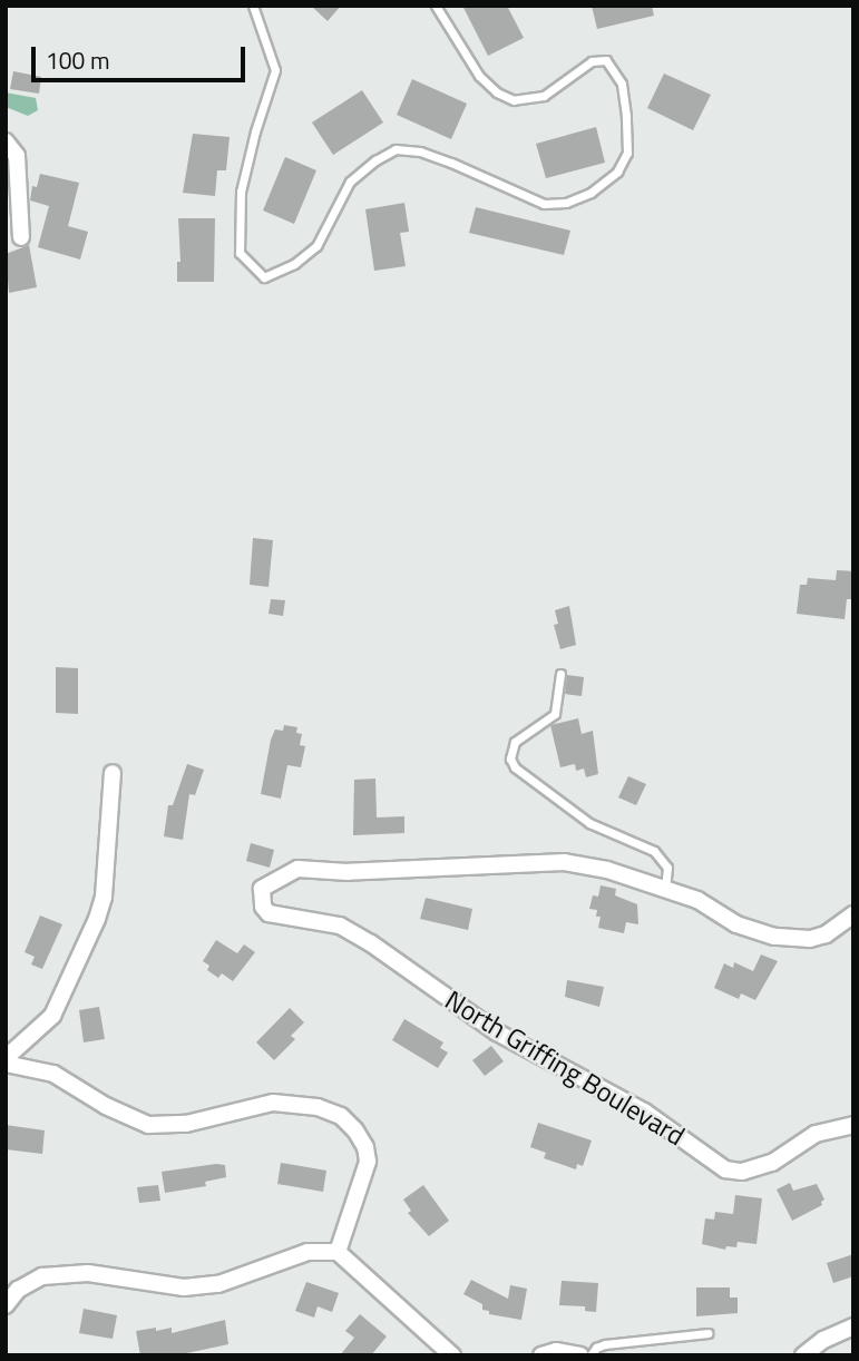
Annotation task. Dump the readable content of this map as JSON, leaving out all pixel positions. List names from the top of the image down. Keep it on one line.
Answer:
{"streets":{"street":["North Griffing Boulevard"]},"scale_bar":"100 m"}
